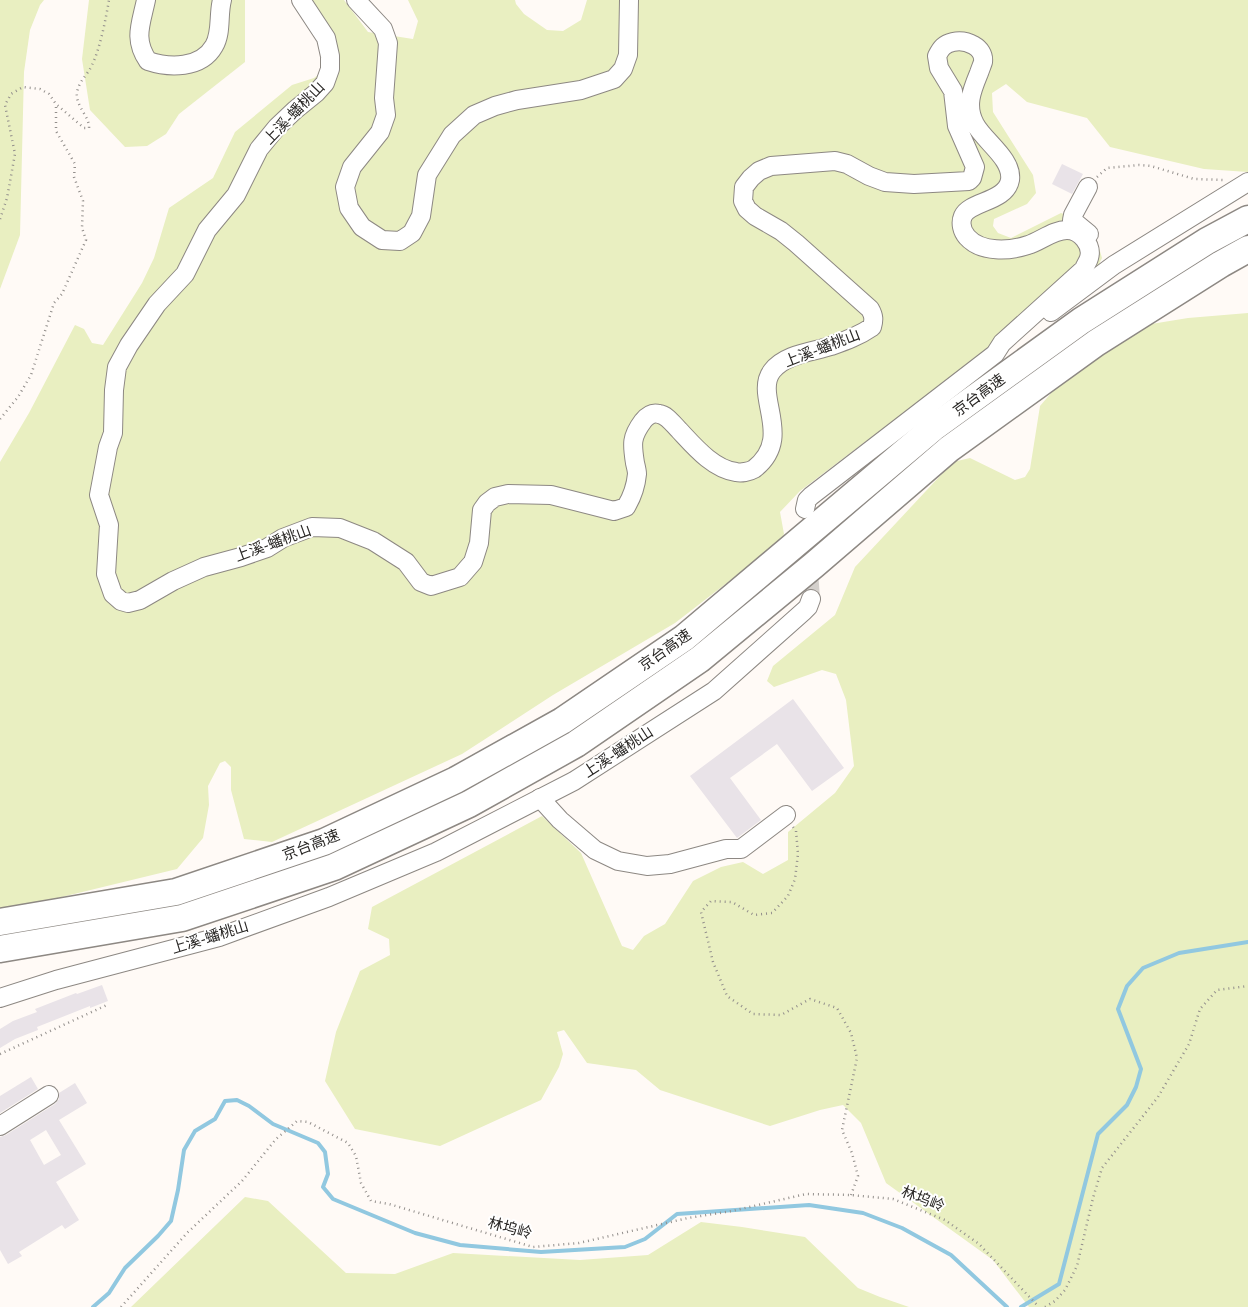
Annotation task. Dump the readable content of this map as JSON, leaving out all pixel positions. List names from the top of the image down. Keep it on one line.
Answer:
{"streets":{"highway":["京台高速"],"street":["上溪-蟠桃山"],"path":["林坞岭"]}}
